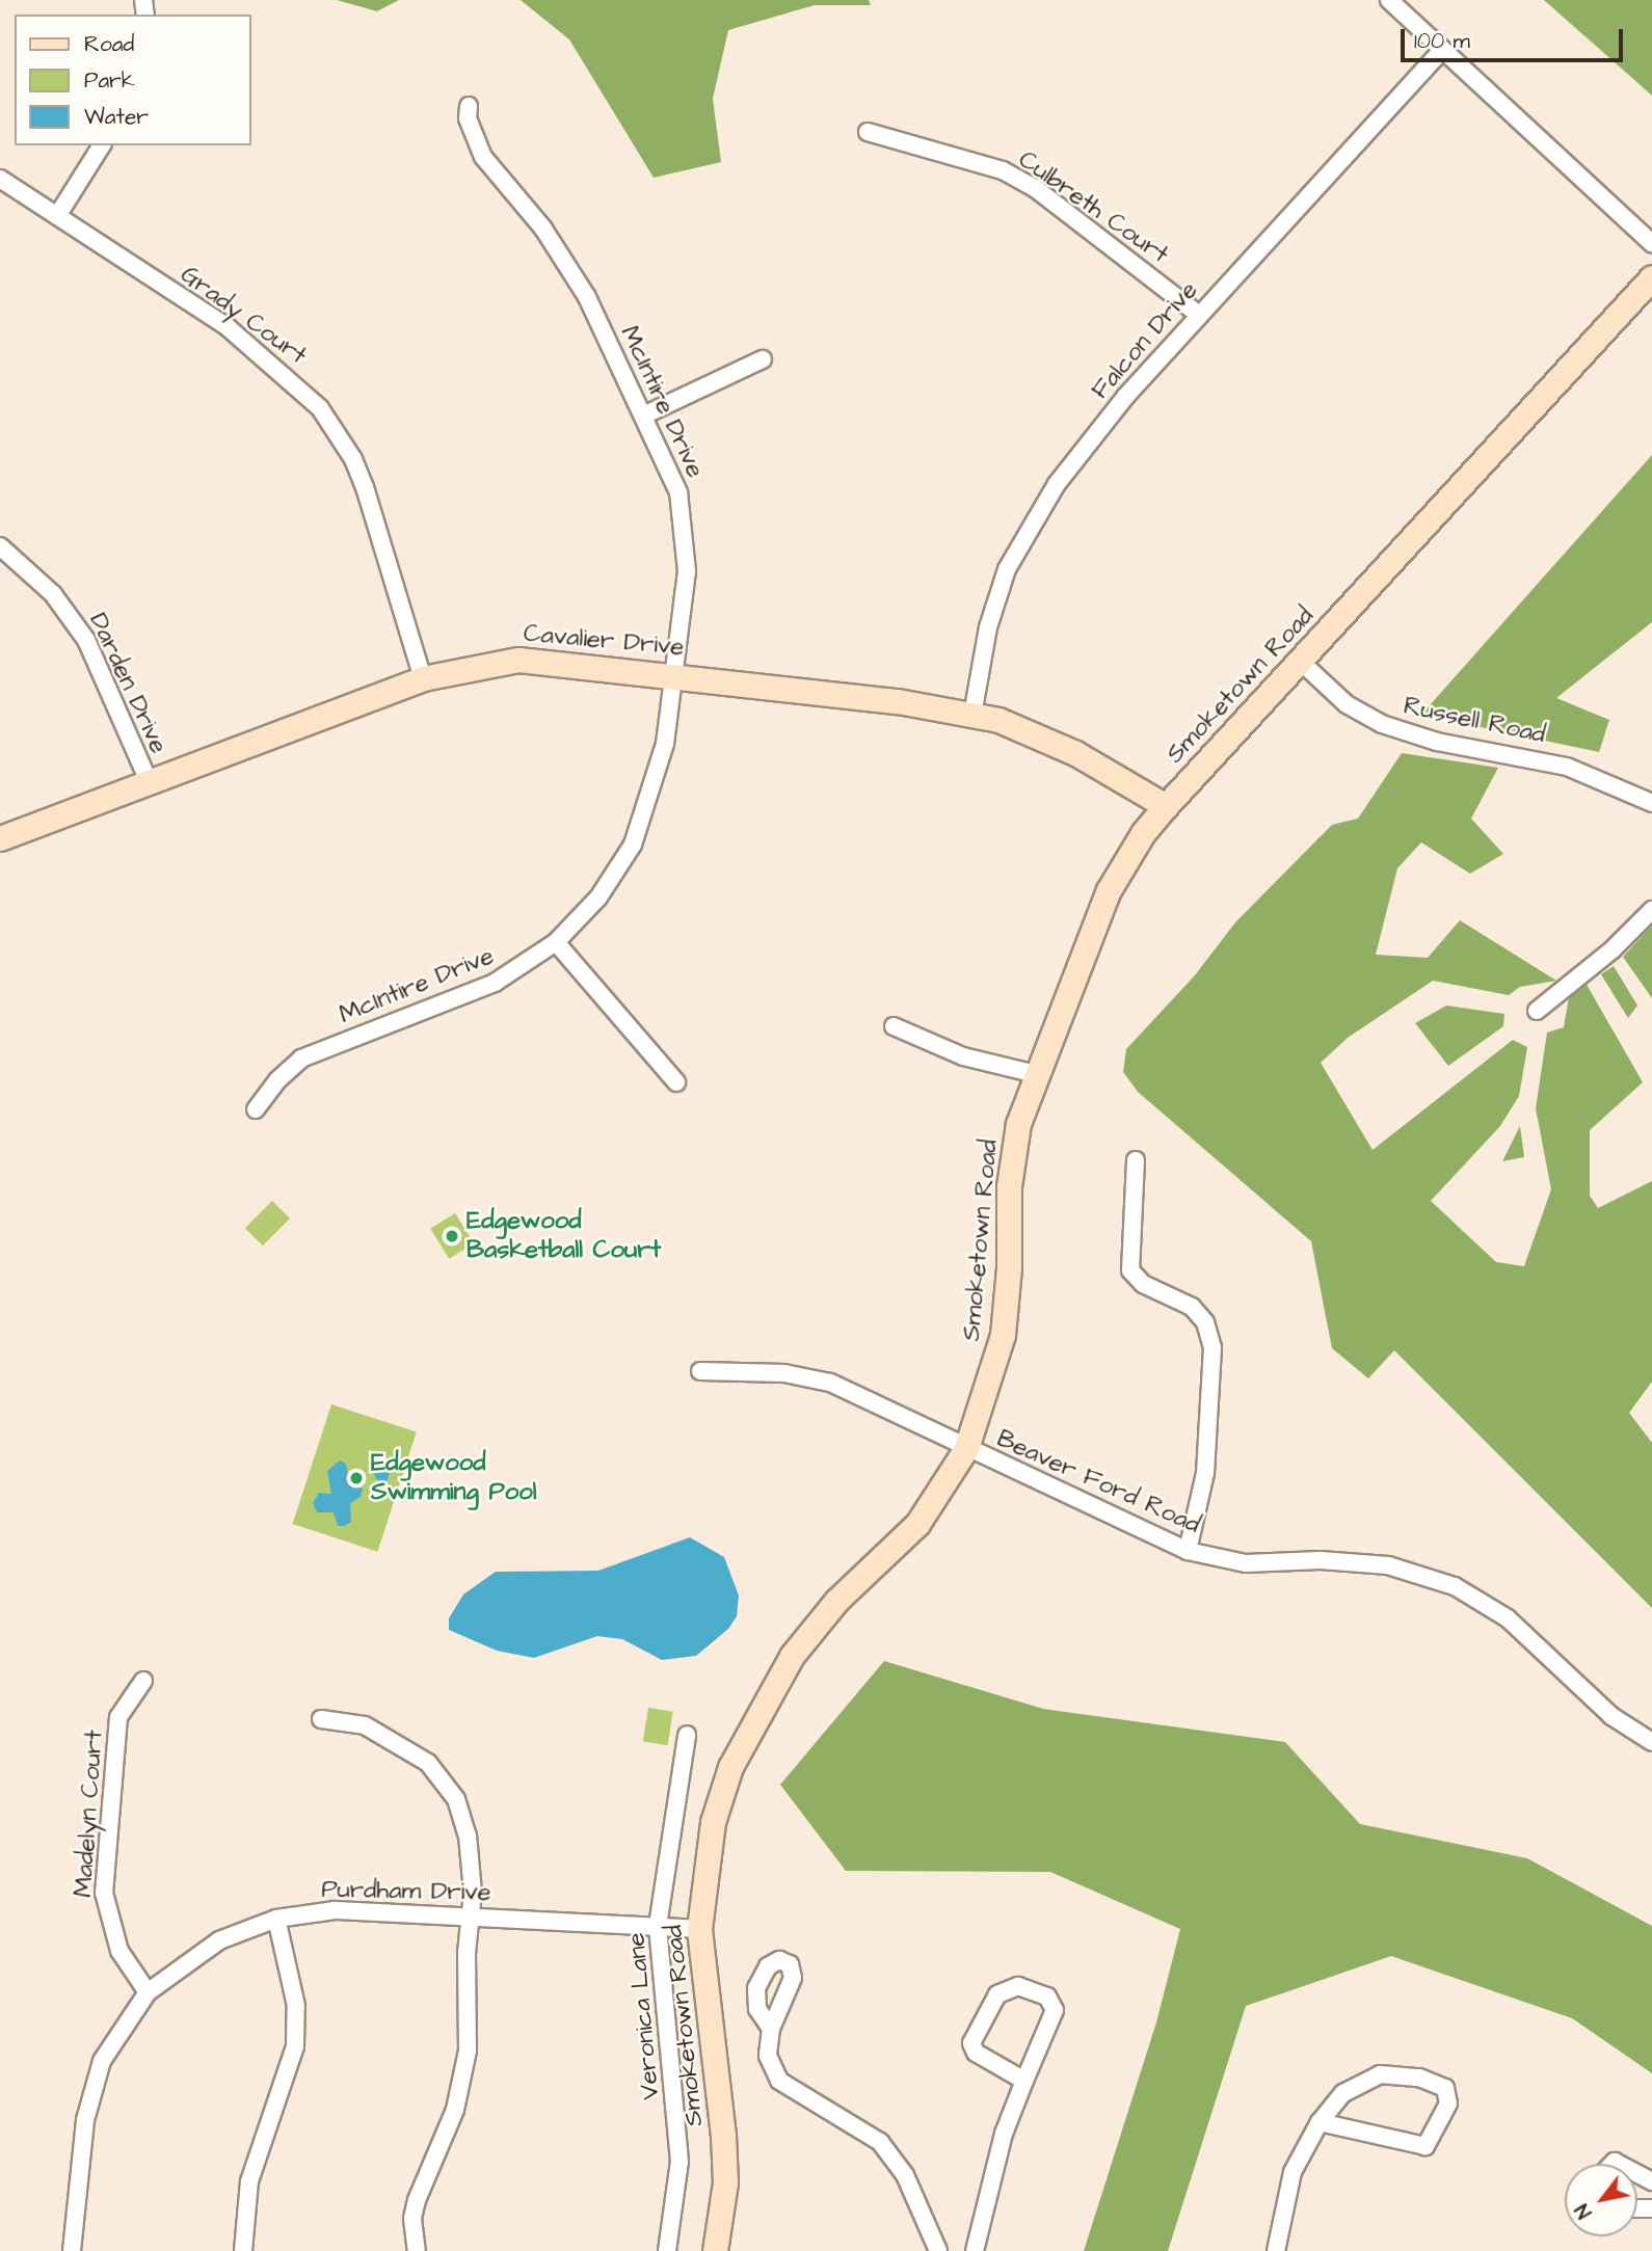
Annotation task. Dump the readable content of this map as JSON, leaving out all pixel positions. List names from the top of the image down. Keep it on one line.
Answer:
{"streets":{"main road":["Cavalier Drive","Smoketown Road"],"street":["Culbreth Court","Grady Court","Falcon Drive","McIntire Drive","Darden Drive","Russell Road","Beaver Ford Road","Madelyn Court","Purdham Drive","Veronica Lane"]},"crossings":[["Culbreth Court","Falcon Drive"],["Grady Court","Cavalier Drive"],["Falcon Drive","Cavalier Drive"],["McIntire Drive","Cavalier Drive"],["Cavalier Drive","Darden Drive"],["Cavalier Drive","Smoketown Road"],["Smoketown Road","Russell Road"],["Smoketown Road","Beaver Ford Road"],["Smoketown Road","Purdham Drive"],["Madelyn Court","Purdham Drive"],["Purdham Drive","Veronica Lane"]],"places":["Edgewood Basketball Court","Edgewood Swimming Pool"],"legend":["Road","Park","Water"],"scale_bar":"100 m","north":"bottom left"}
